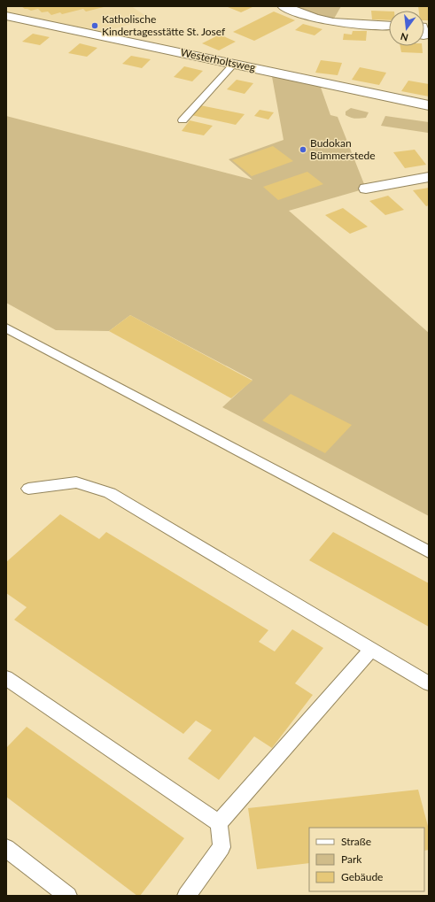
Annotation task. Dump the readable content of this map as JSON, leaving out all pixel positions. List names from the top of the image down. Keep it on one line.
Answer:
{"streets":{"street":["Westerholtsweg"]},"places":["Katholische Kindertagesstätte St. Josef","Budokan Bümmerstede"],"legend":["Straße","Park","Gebäude"],"north":"bottom"}
